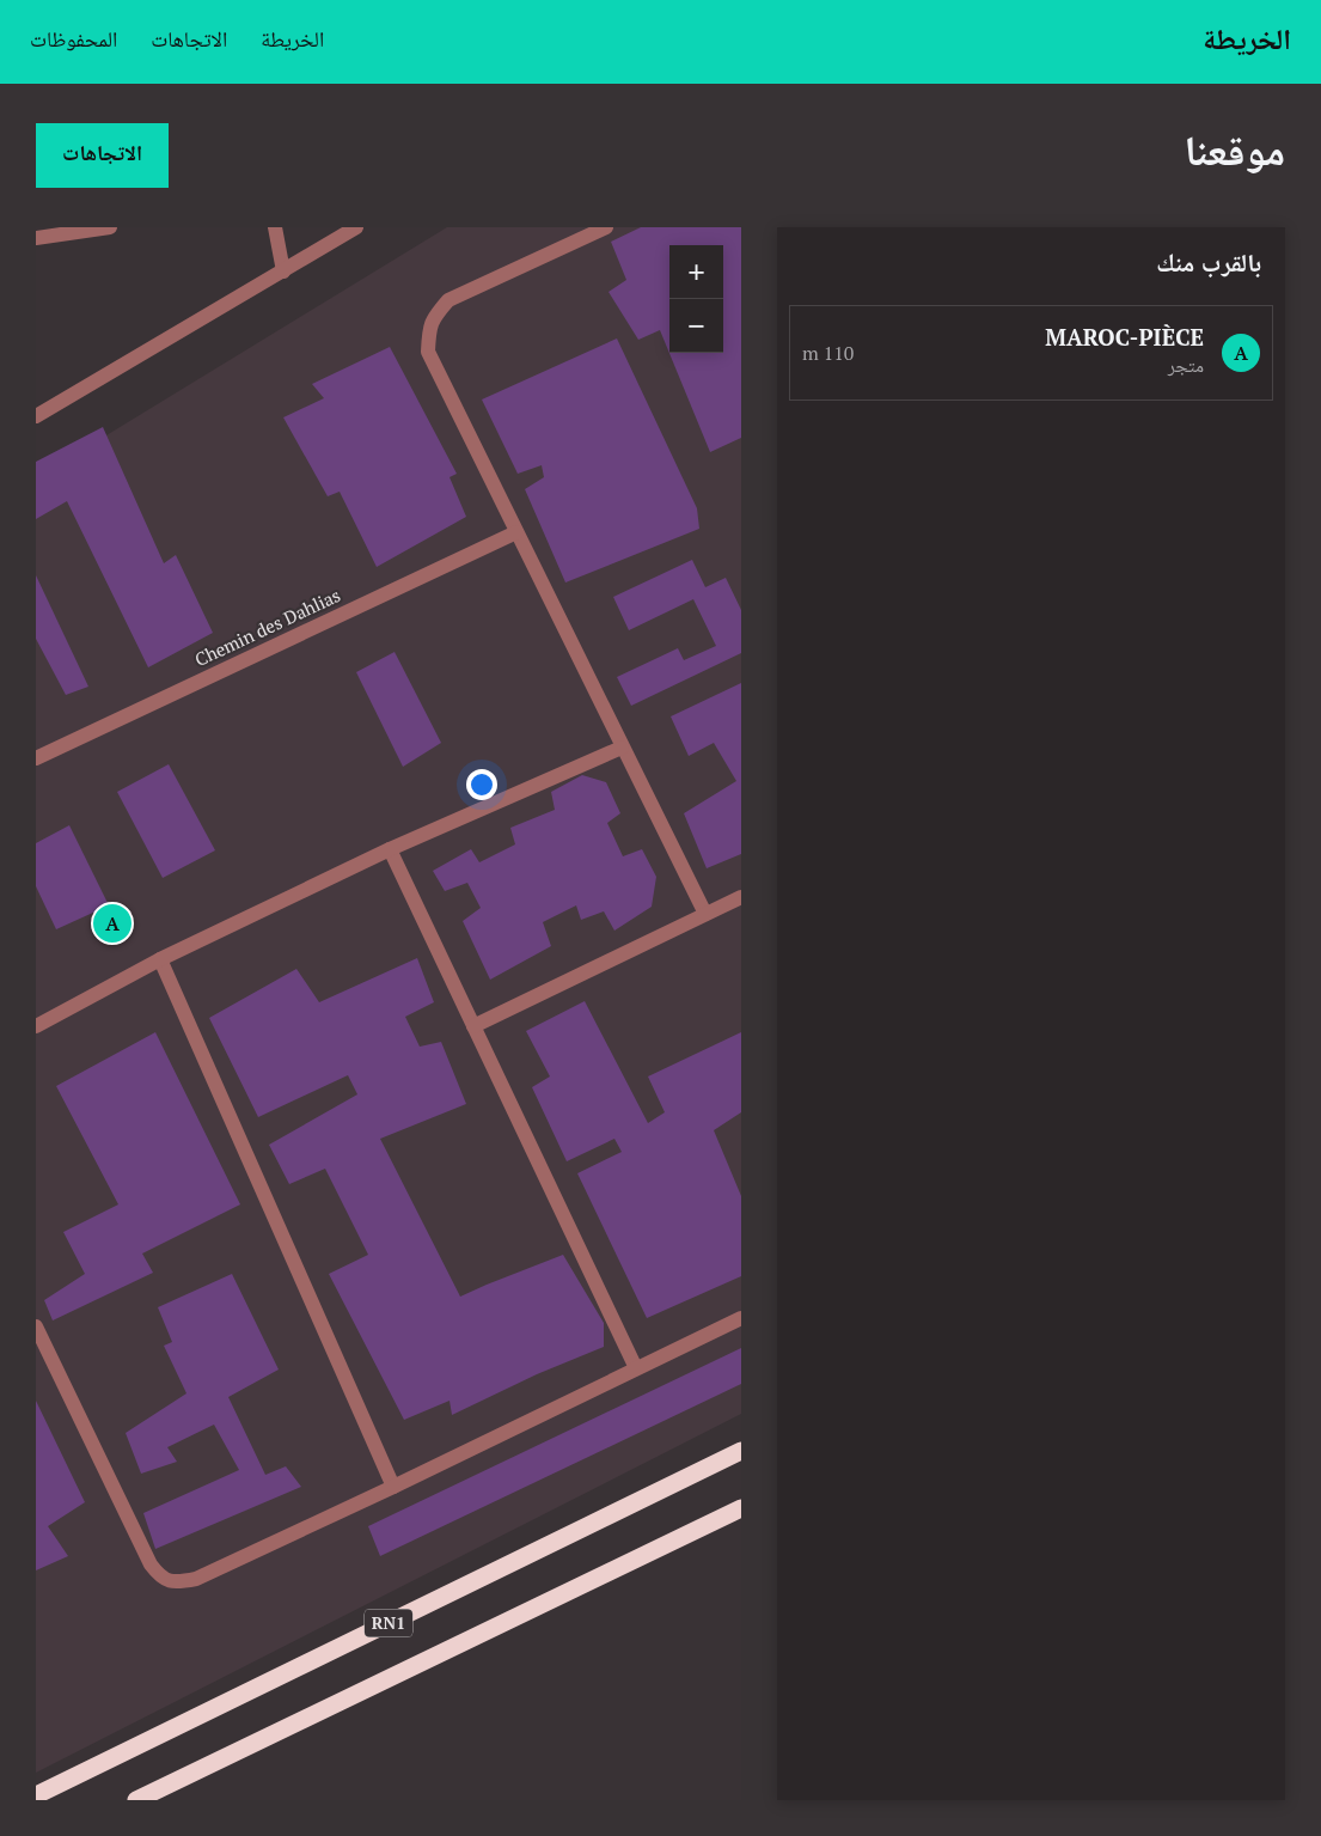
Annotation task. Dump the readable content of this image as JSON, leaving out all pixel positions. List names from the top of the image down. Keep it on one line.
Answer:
{"streets":{"highway":["RN1"],"street":["Chemin des Dahlias"]},"page":{"header":"الخريطة","nav":["الخريطة","الاتجاهات","المحفوظات"],"title":"موقعنا","buttons":"الاتجاهات","heading":"بالقرب منك","map_buttons":["+","−"],"list":[{"mark":"A","name":"MAROC-PIÈCE","note":"متجر","value":"110 m"}],"pins":"A"}}
